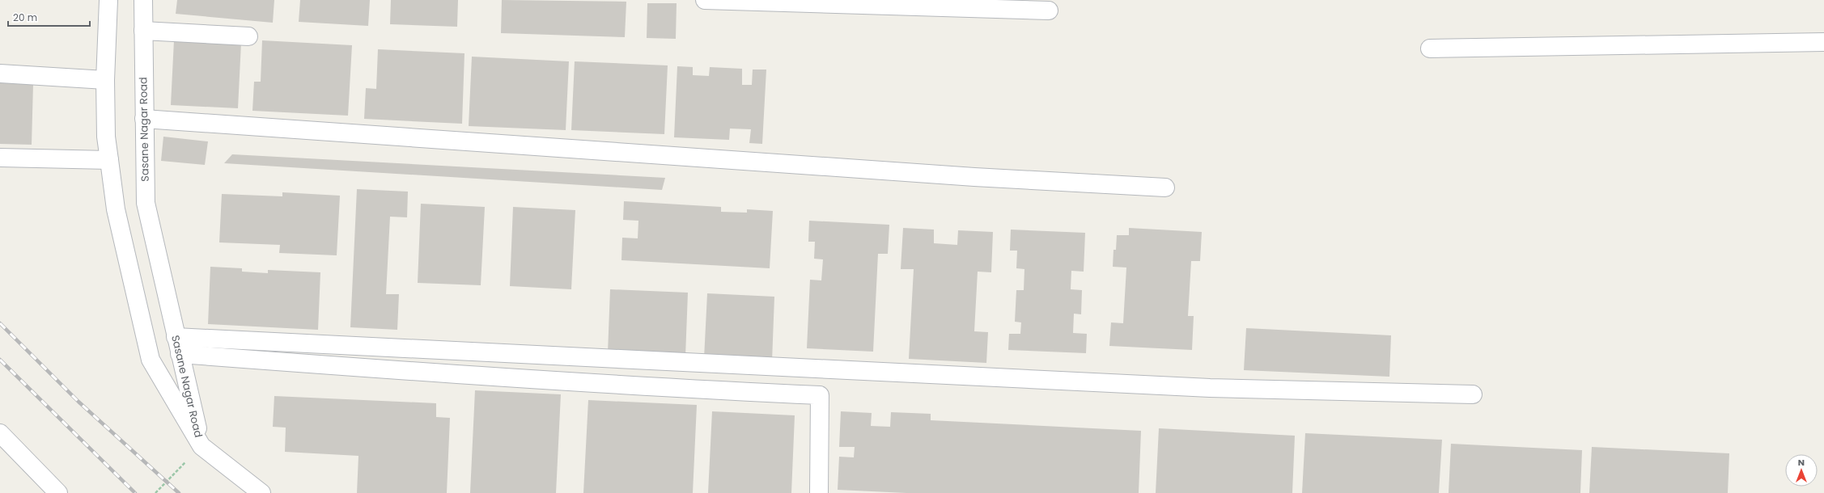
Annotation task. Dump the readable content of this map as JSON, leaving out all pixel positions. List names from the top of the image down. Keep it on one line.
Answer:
{"streets":{"street":["Sasane Nagar Road"]},"scale_bar":"20 m","north":"top"}
